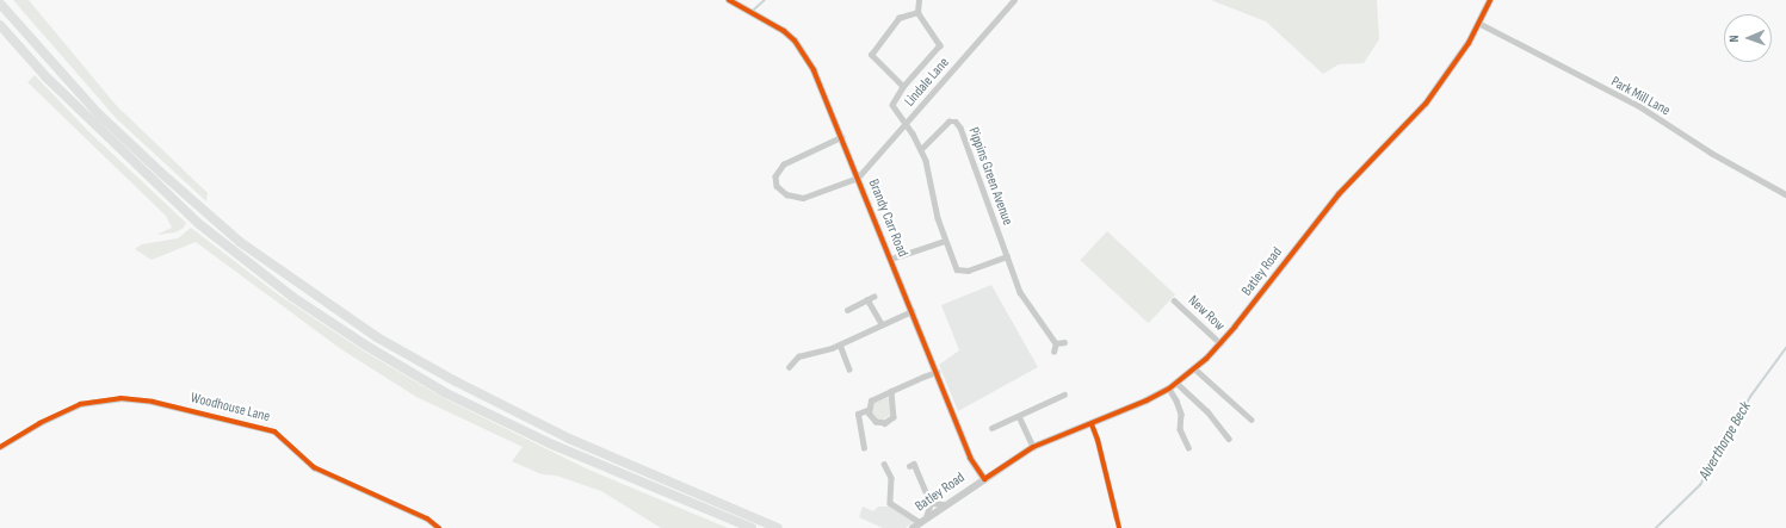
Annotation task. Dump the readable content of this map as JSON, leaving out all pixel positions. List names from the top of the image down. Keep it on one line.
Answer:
{"streets":{"street":["Lindale Lane","Park Mill Lane","Pippins Green Avenue","Brandy Carr Road","Batley Road","New Row","Woodhouse Lane"]},"crossings":[["Lindale Lane","Brandy Carr Road"],["Park Mill Lane","Batley Road"],["Brandy Carr Road","Batley Road"],["Batley Road","New Row"]],"water":["Alverthorpe Beck"],"north":"left"}
